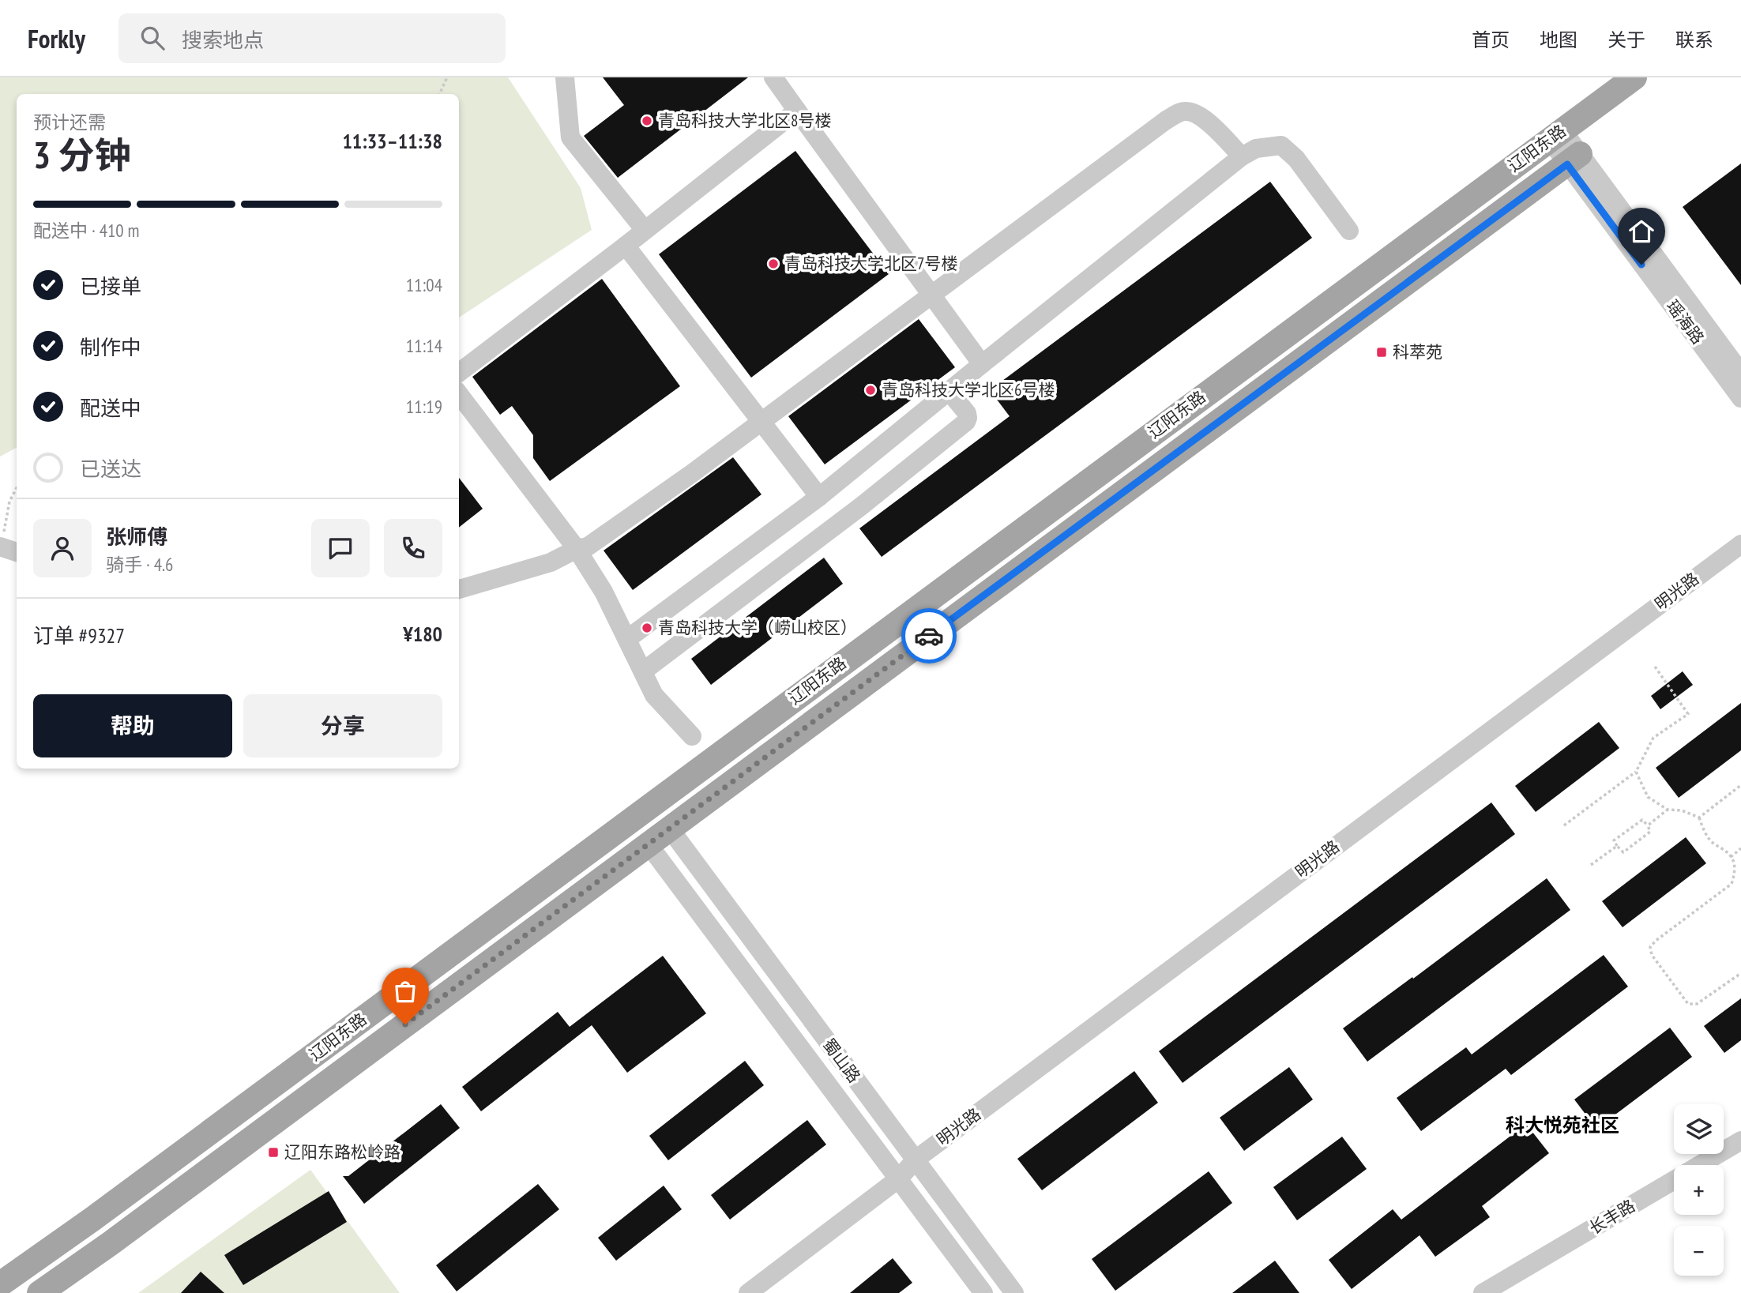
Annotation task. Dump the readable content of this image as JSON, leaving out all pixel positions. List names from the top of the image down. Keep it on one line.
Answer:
{"streets":{"main road":["辽阳东路"],"street":["瑶海路","明光路","蜀山路","长丰路"]},"crossings":[["辽阳东路","瑶海路"],["辽阳东路","蜀山路"],["明光路","蜀山路"]],"districts":["科大悦苑社区"],"places":{"other":["青岛科技大学北区8号楼","青岛科技大学北区7号楼","青岛科技大学北区6号楼","青岛科技大学（崂山校区）"],"transit":["科萃苑","辽阳东路松岭路"]},"page":{"header":"Forkly","search":"搜索地点","nav":["首页","地图","关于","联系"],"heading":["3 分钟","预计还需","11:33–11:38"],"panel":["张师傅","骑手 · 4.6","订单 #9327","¥180"],"bar":"配送中 · 410 m","list":[["已接单","11:04"],["制作中","11:14"],["配送中","11:19"],"已送达"],"buttons":["帮助","分享"],"map_buttons":["+","−"]}}
